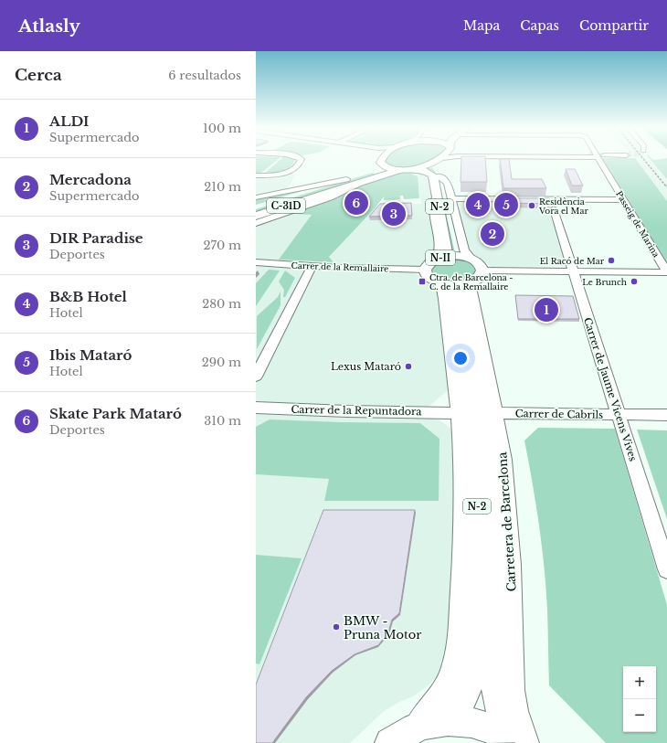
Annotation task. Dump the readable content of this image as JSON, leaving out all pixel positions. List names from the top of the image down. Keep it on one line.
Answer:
{"streets":{"highway":["C-31D"],"main road":["N-2","N-II"],"street":["Passeig de Marina","Carrer de la Remallaire","Carrer de Jaume Vicens Vives","Carrer de la Repuntadora","Carrer de Cabrils","Carretera de Barcelona"]},"crossings":[["N-2","N-II"],["N-2","Carretera de Barcelona"],["N-II","Carrer de la Remallaire"],["N-II","Carretera de Barcelona"],["Carrer de Jaume Vicens Vives","Carrer de Cabrils"],["Carrer de Cabrils","Carretera de Barcelona"]],"places":{"other":["Residència Vora el Mar","El Racó de Mar","Le Brunch","Lexus Mataró","BMW - Pruna Motor"],"transit":["Ctra. de Barcelona - C. de la Remallaire"]},"page":{"header":"Atlasly","nav":["Mapa","Capas","Compartir"],"heading":["Cerca","6 resultados"],"list":[{"mark":"1","name":"ALDI","note":"Supermercado","value":"100 m"},{"mark":"2","name":"Mercadona","note":"Supermercado","value":"210 m"},{"mark":"3","name":"DIR Paradise","note":"Deportes","value":"270 m"},{"mark":"4","name":"B&B Hotel","note":"Hotel","value":"280 m"},{"mark":"5","name":"Ibis Mataró","note":"Hotel","value":"290 m"},{"mark":"6","name":"Skate Park Mataró","note":"Deportes","value":"310 m"}],"pins":["6","4","5","3","2","1"],"map_buttons":["+","−"]}}
